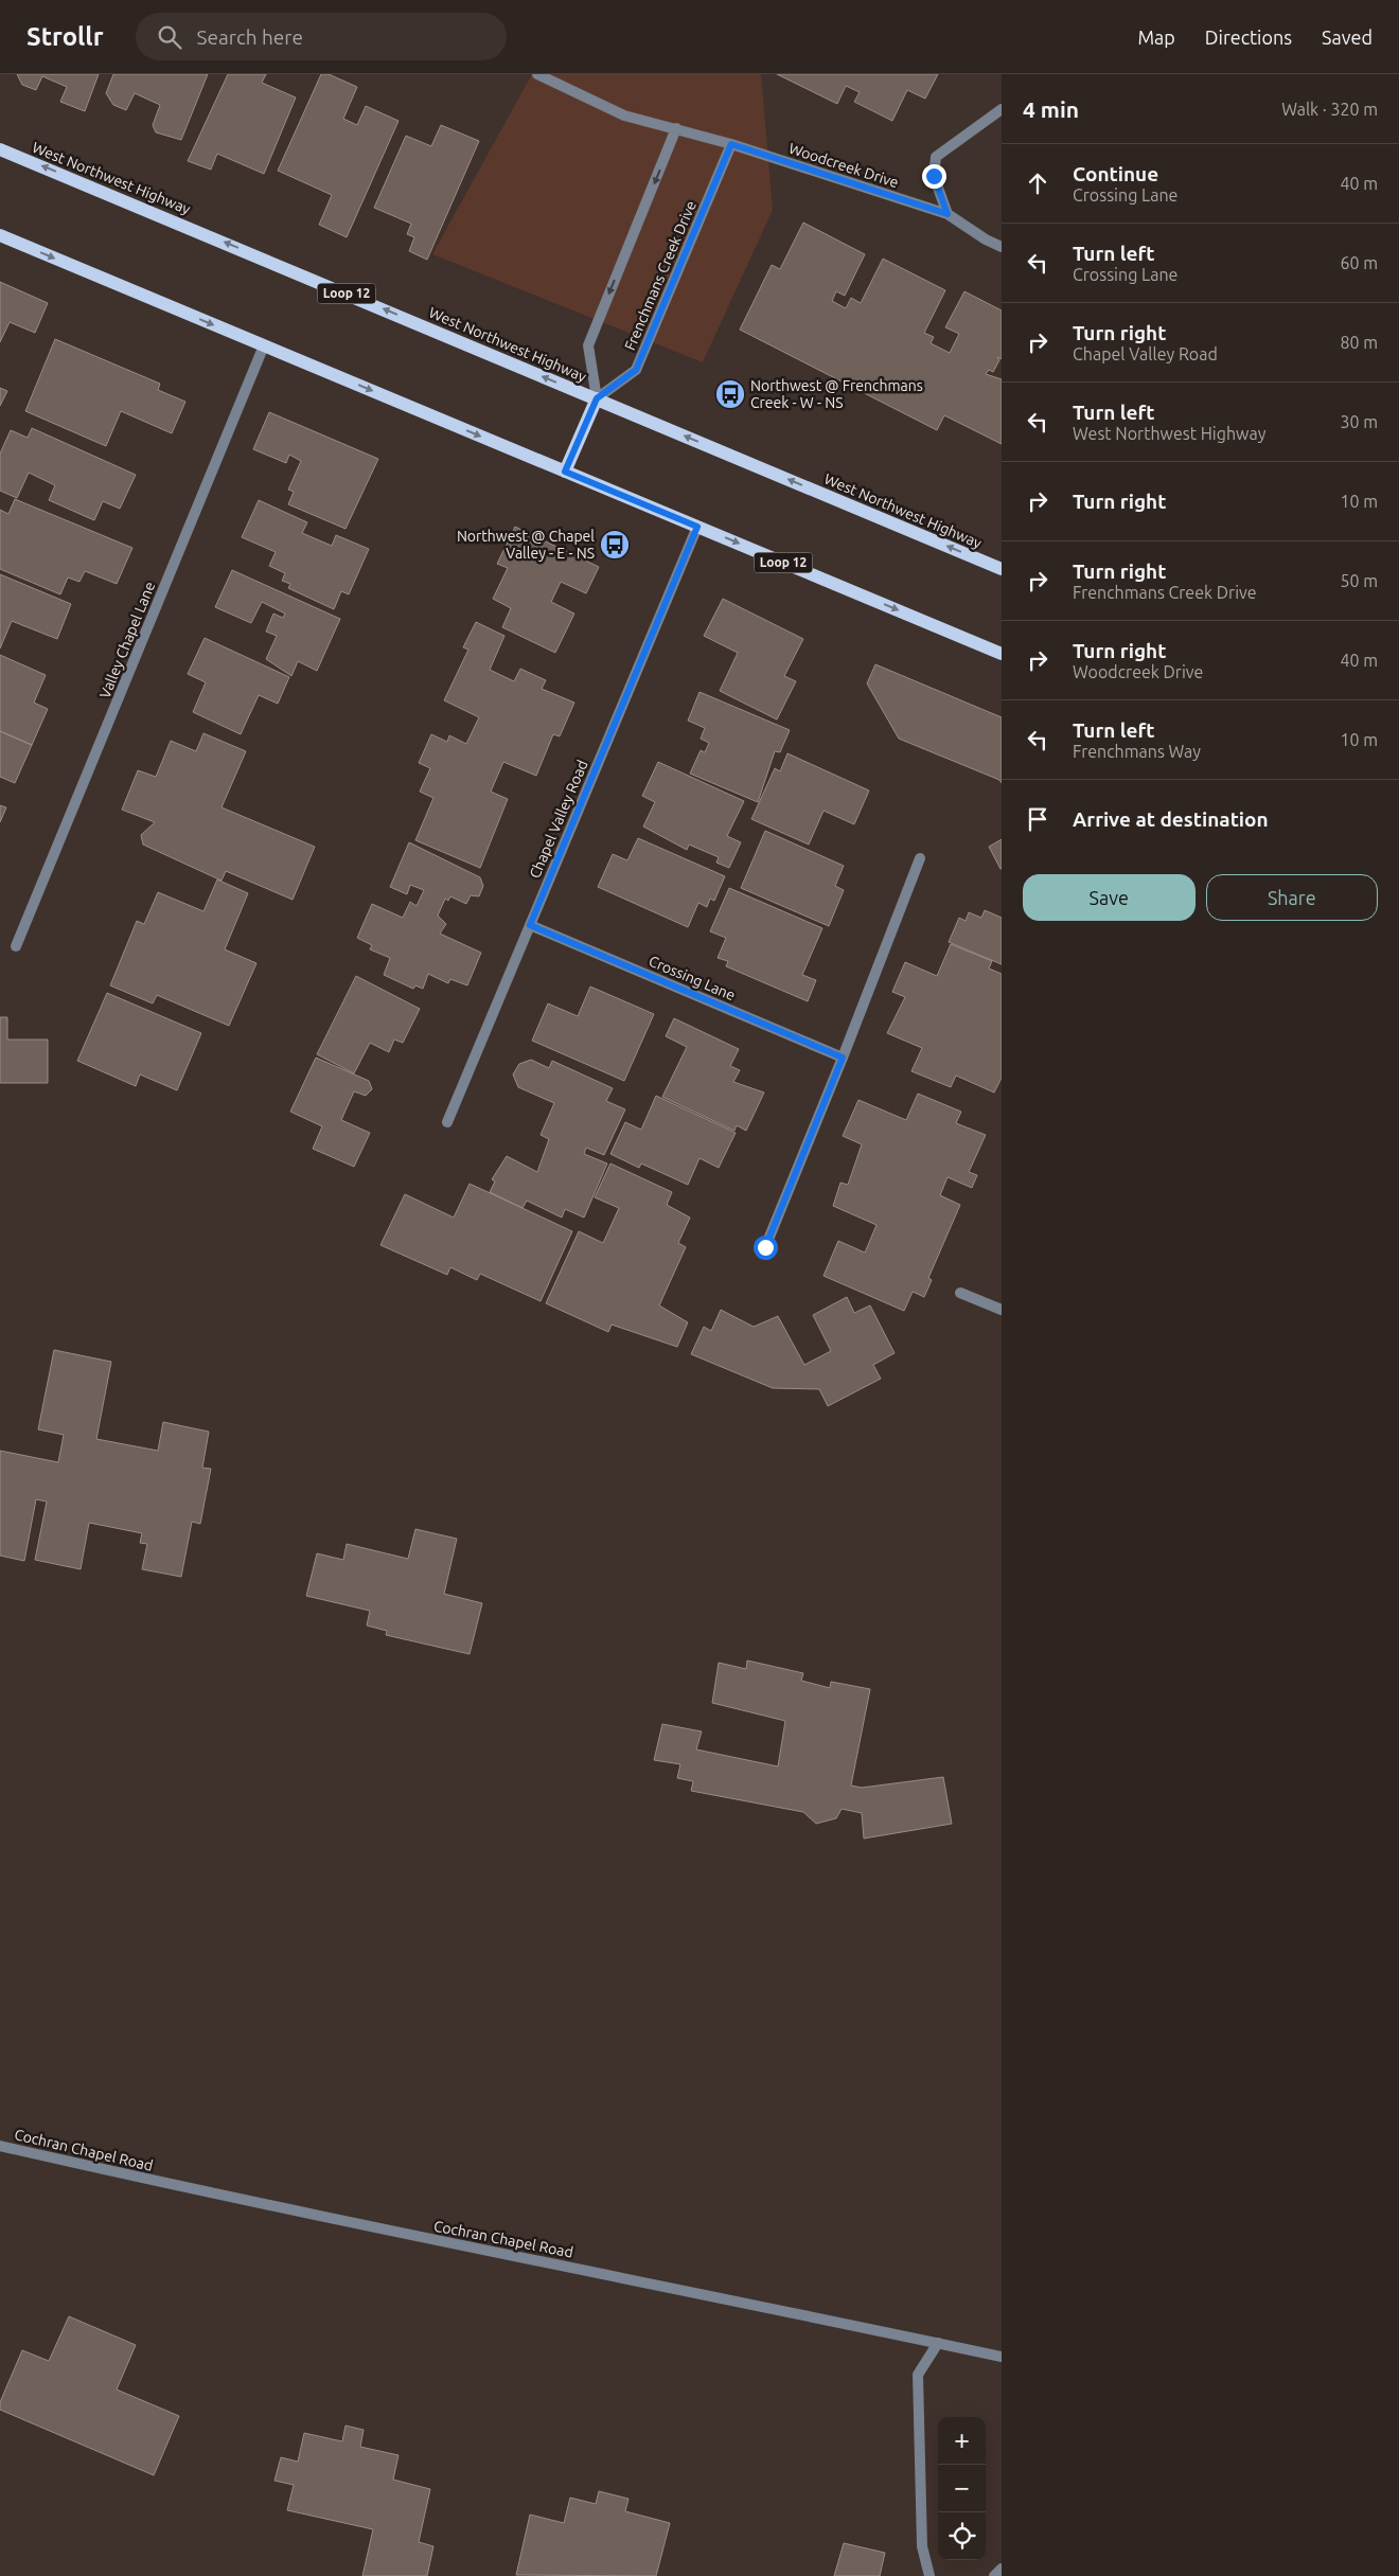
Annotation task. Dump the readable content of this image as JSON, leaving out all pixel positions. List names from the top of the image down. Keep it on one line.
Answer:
{"streets":{"main road":["West Northwest Highway","Loop 12"],"street":["Woodcreek Drive","Frenchmans Creek Drive","Valley Chapel Lane","Chapel Valley Road","Crossing Lane","Cochran Chapel Road"]},"crossings":[["Woodcreek Drive","Frenchmans Creek Drive"],["West Northwest Highway","Frenchmans Creek Drive"],["Loop 12","Valley Chapel Lane"],["Loop 12","Chapel Valley Road"],["Chapel Valley Road","Crossing Lane"]],"places":{"bus stop":["Northwest @ Frenchmans Creek - W - NS","Northwest @ Chapel Valley - E - NS"]},"page":{"header":"Strollr","search":"Search here","nav":["Map","Directions","Saved"],"heading":["4 min","Walk · 320 m"],"list":[["Continue","Crossing Lane","40 m"],["Turn left","Crossing Lane","60 m"],["Turn right","Chapel Valley Road","80 m"],["Turn left","West Northwest Highway","30 m"],["Turn right","10 m"],["Turn right","Frenchmans Creek Drive","50 m"],["Turn right","Woodcreek Drive","40 m"],["Turn left","Frenchmans Way","10 m"],"Arrive at destination"],"buttons":["Save","Share"],"map_buttons":["+","−"]}}
